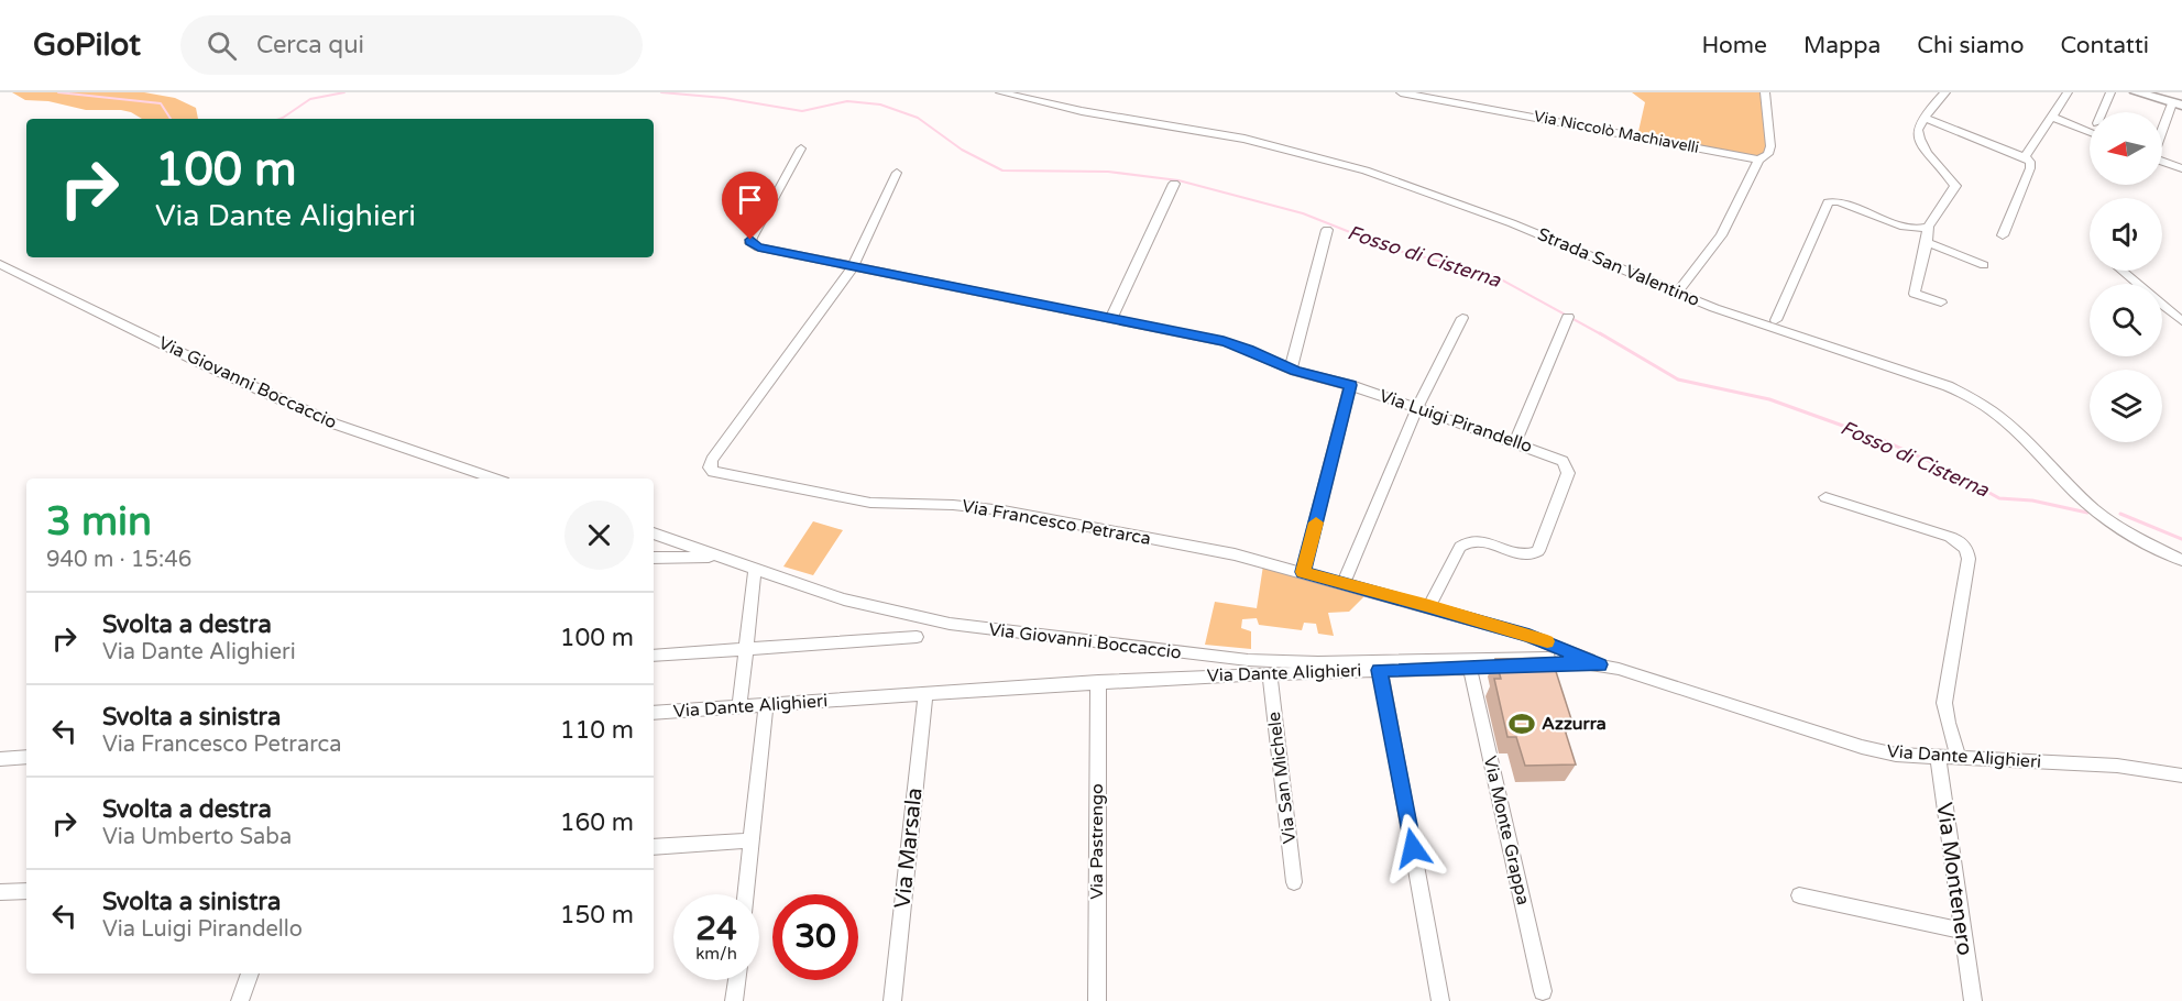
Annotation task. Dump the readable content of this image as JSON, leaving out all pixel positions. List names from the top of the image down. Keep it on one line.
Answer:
{"streets":{"street":["Via Niccolò Machiavelli","Strada San Valentino","Via Giovanni Boccaccio","Via Luigi Pirandello","Via Francesco Petrarca","Via Dante Alighieri","Via San Michele","Via Monte Grappa","Via Pastrengo","Via Marsala","Via Montenero"]},"crossings":[["Via Giovanni Boccaccio","Via Dante Alighieri"],["Via Luigi Pirandello","Via Francesco Petrarca"],["Via Francesco Petrarca","Via Dante Alighieri"],["Via Dante Alighieri","Via San Michele"],["Via Dante Alighieri","Via Monte Grappa"],["Via Dante Alighieri","Via Pastrengo"],["Via Dante Alighieri","Via Marsala"],["Via Dante Alighieri","Via Montenero"]],"water":["Fosso di Cisterna"],"places":{"sports":["Azzurra"]},"north":"left","page":{"header":"GoPilot","search":"Cerca qui","nav":["Home","Mappa","Chi siamo","Contatti"],"turn":["100 m","Via Dante Alighieri"],"heading":["3 min","940 m · 15:46"],"list":[{"name":"Svolta a destra","note":"Via Dante Alighieri","value":"100 m"},{"name":"Svolta a sinistra","note":"Via Francesco Petrarca","value":"110 m"},{"name":"Svolta a destra","note":"Via Umberto Saba","value":"160 m"},{"name":"Svolta a sinistra","note":"Via Luigi Pirandello","value":"150 m"}],"speed":"24 km/h","limit":"30"}}
